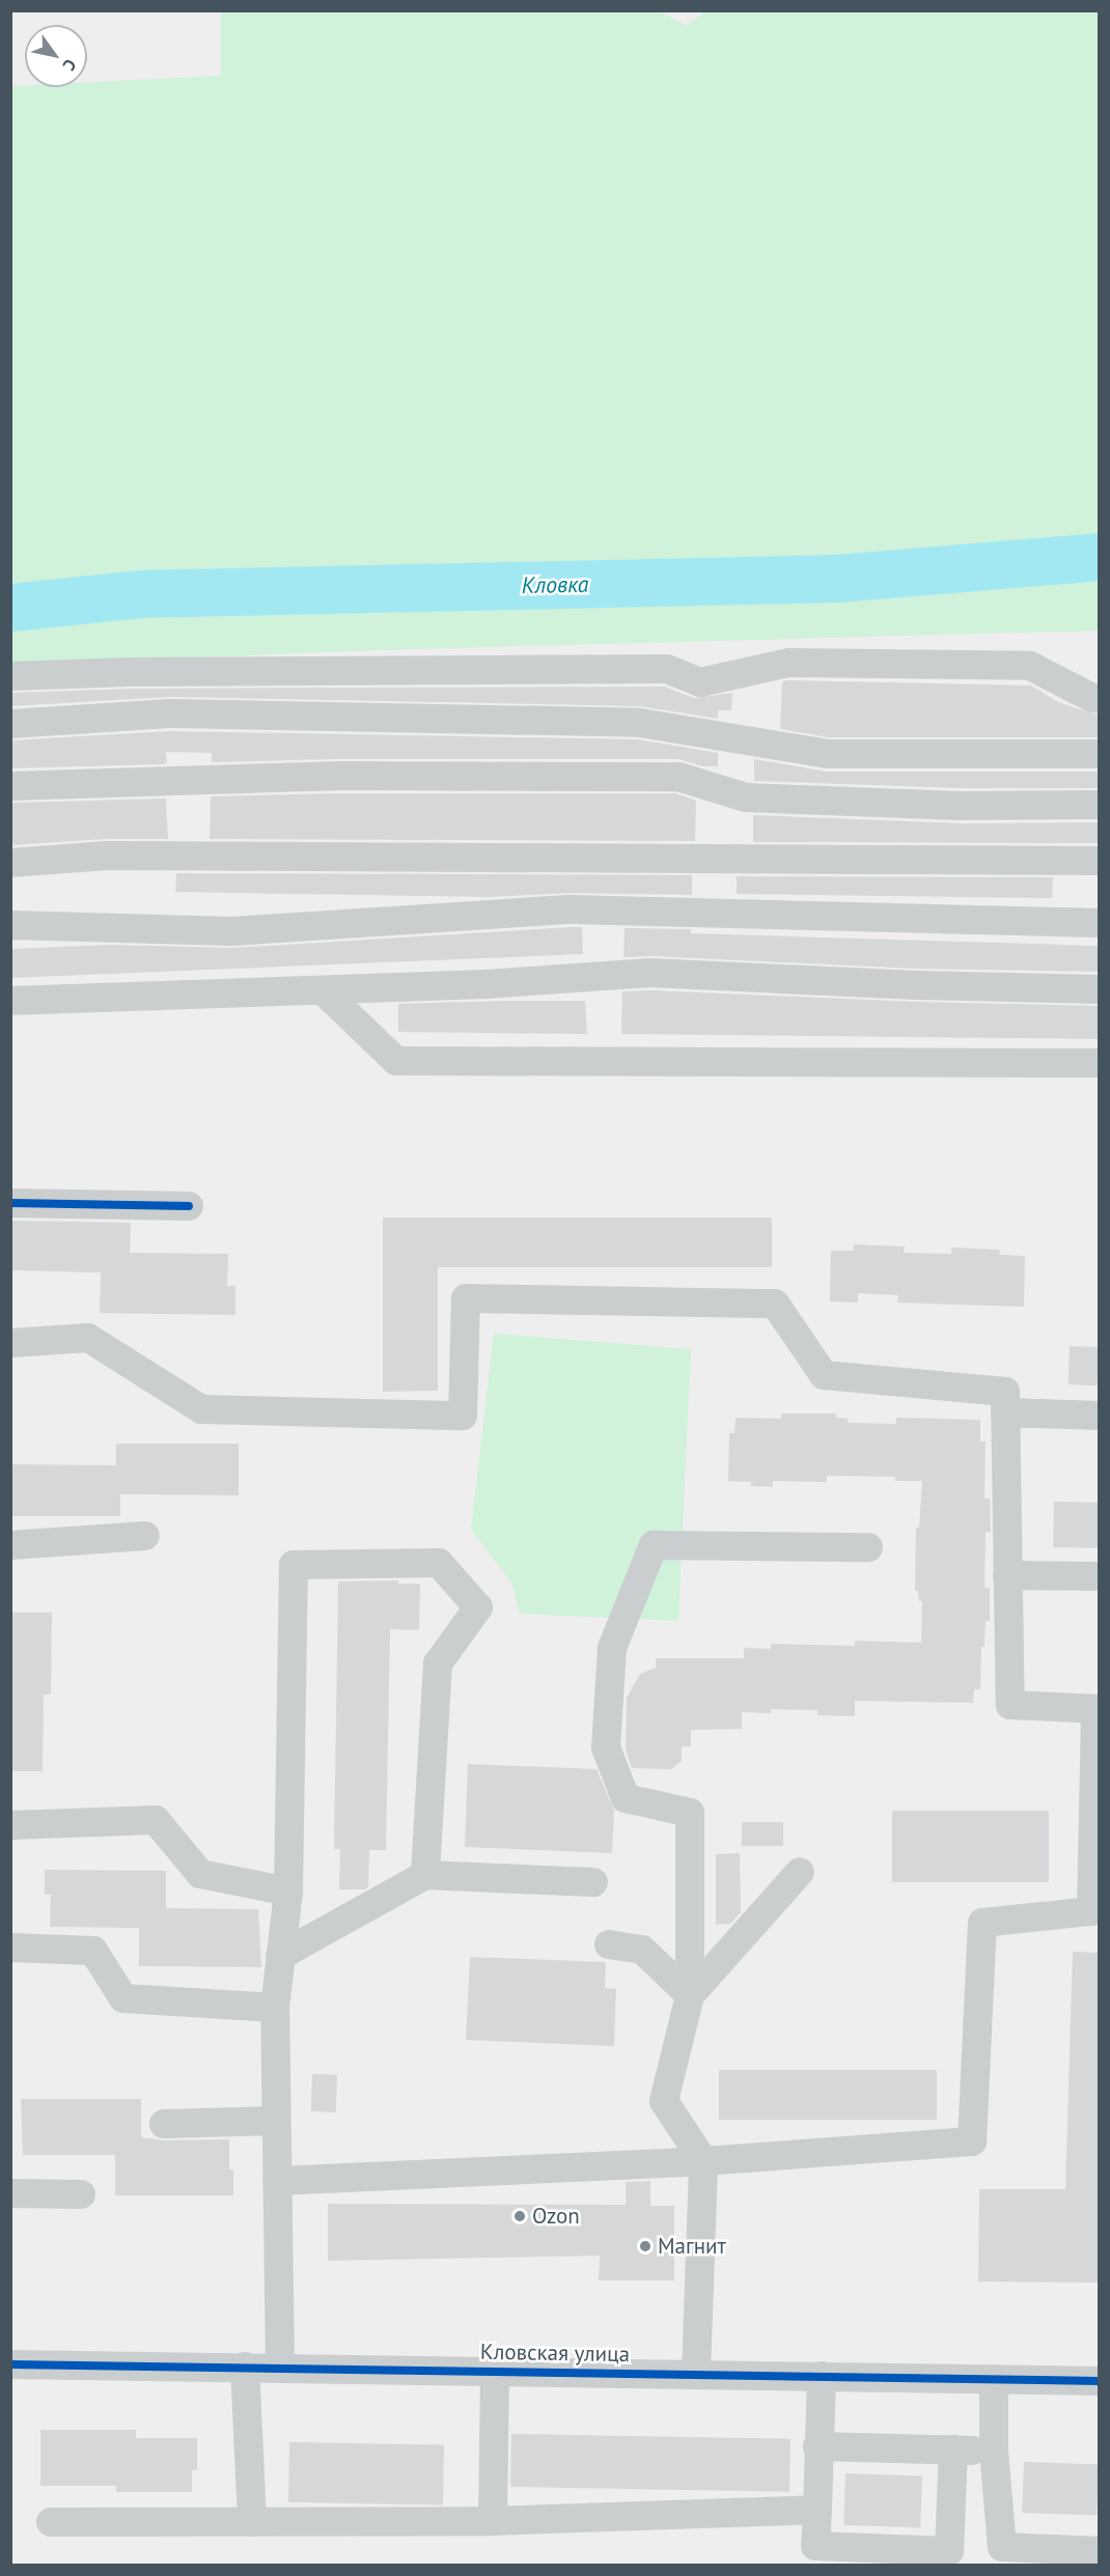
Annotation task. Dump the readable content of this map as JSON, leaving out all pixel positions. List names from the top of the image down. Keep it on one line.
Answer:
{"streets":{"street":["Кловская улица"]},"water":["Кловка"],"places":["Ozon","Магнит"],"north":"bottom right"}
